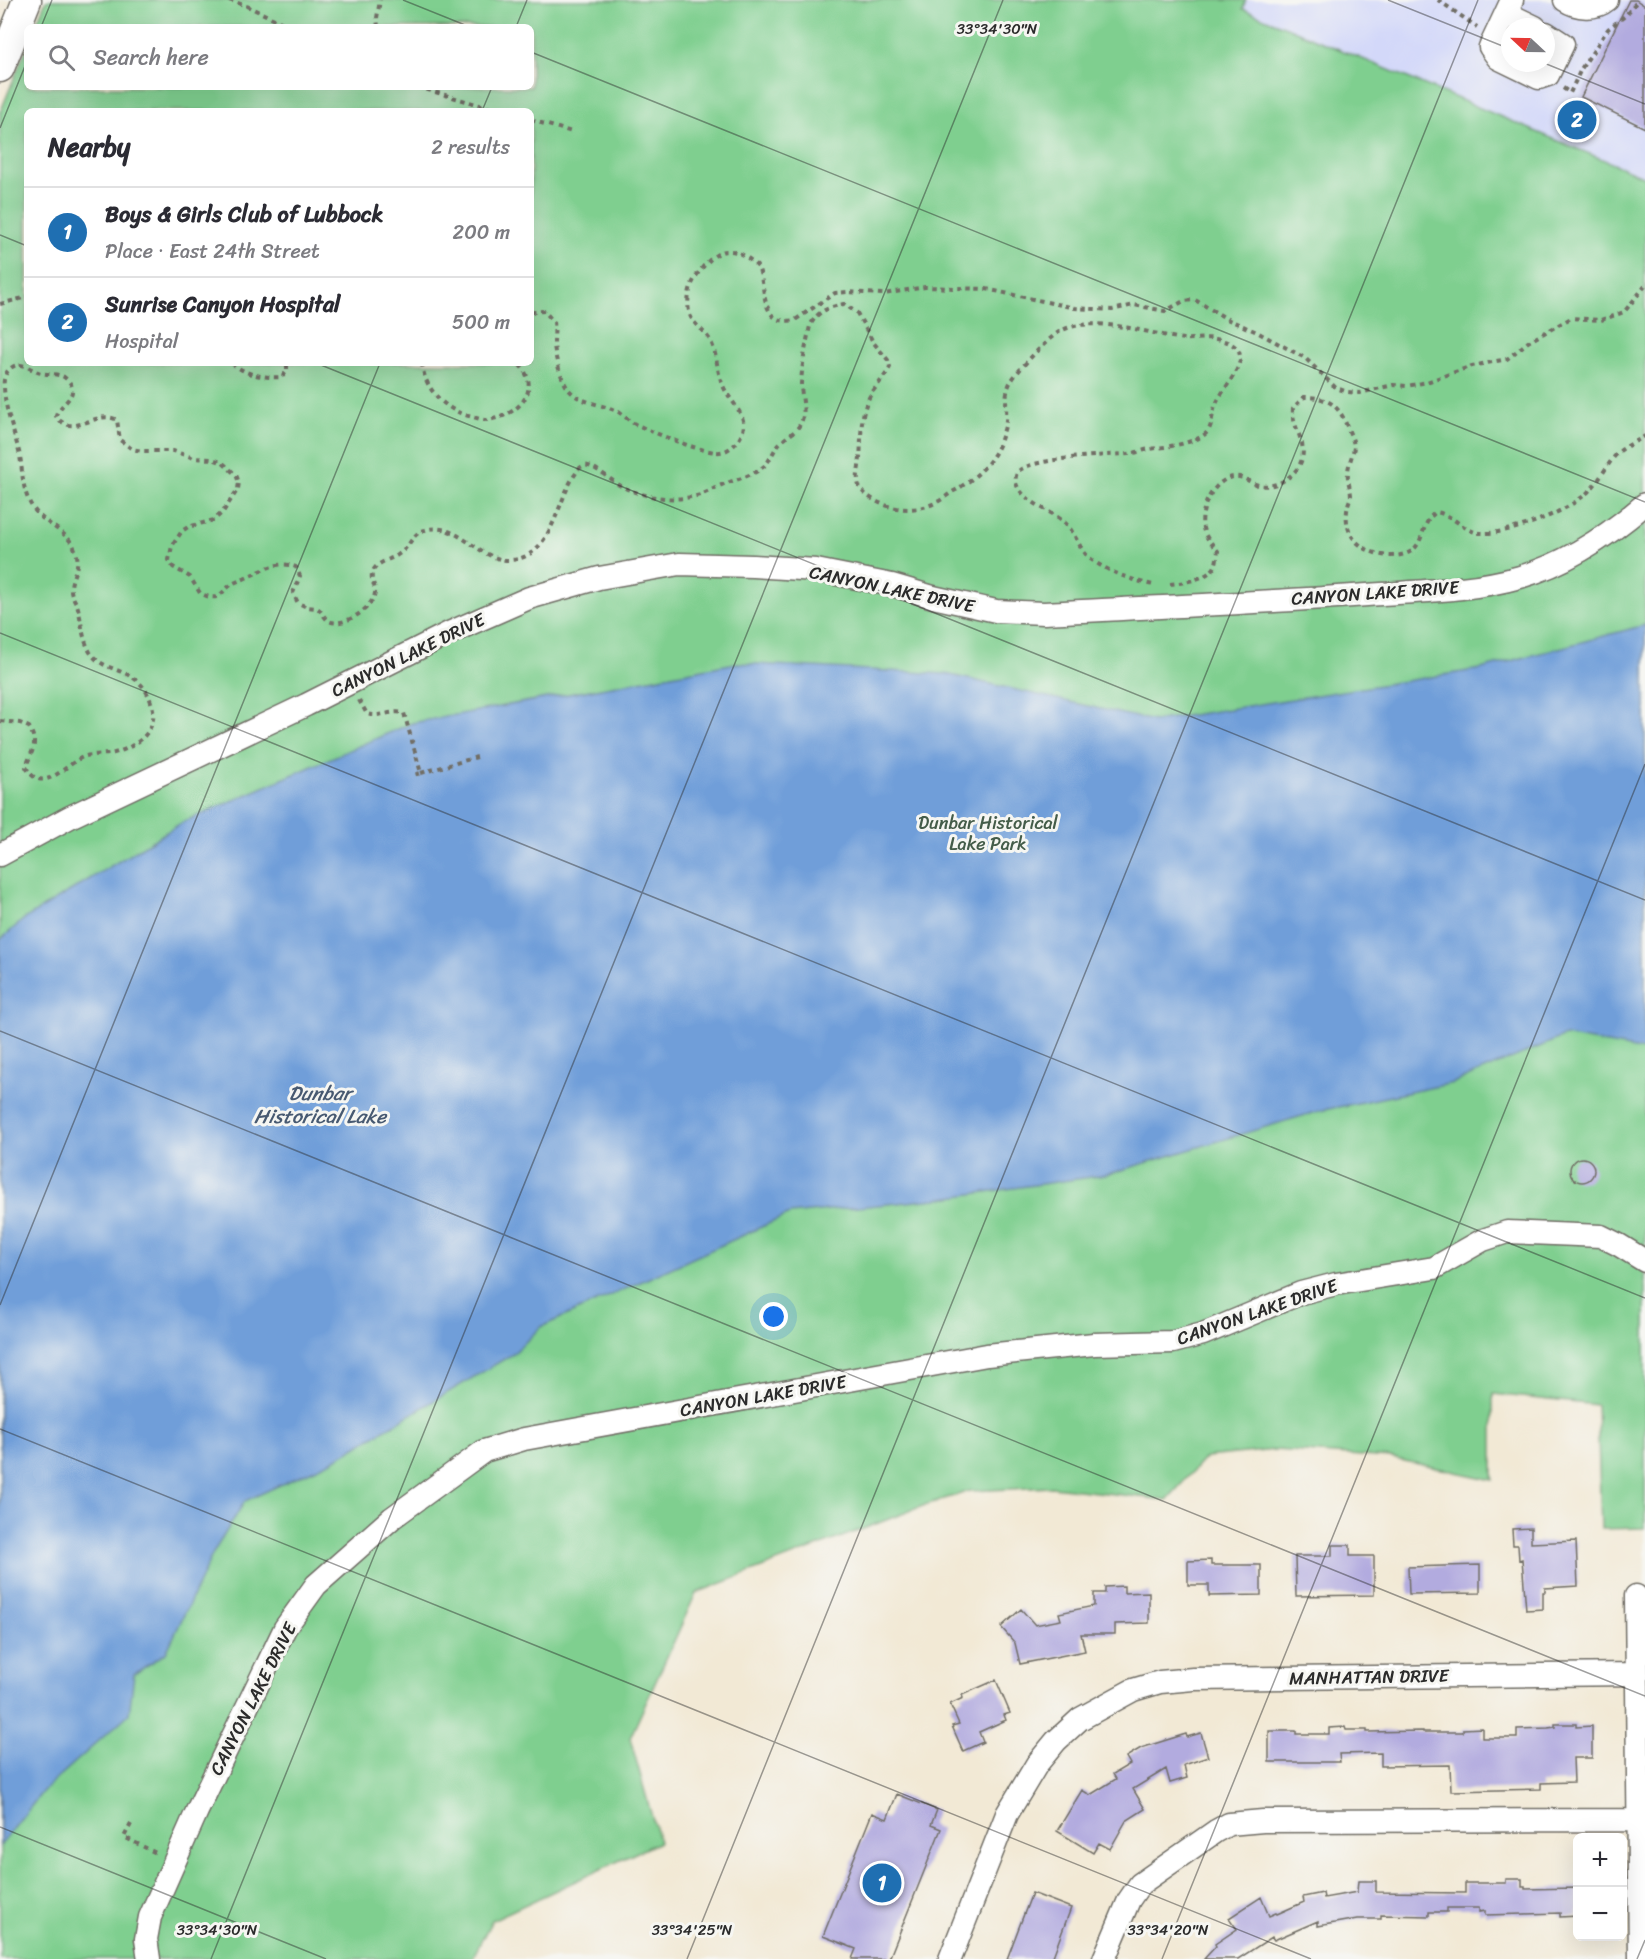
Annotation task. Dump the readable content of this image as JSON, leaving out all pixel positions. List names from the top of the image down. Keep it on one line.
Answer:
{"streets":{"street":["CANYON LAKE DRIVE","MANHATTAN DRIVE"]},"water":["Dunbar Historical Lake"],"parks":["Dunbar Historical Lake Park"],"north":"left","page":{"search":"Search here","pins":["2","1"],"heading":["Nearby","2 results"],"list":[{"mark":"1","name":"Boys & Girls Club of Lubbock","note":"Place · East 24th Street","value":"200 m"},{"mark":"2","name":"Sunrise Canyon Hospital","note":"Hospital","value":"500 m"}],"map_buttons":["+","−"]},"coordinates":["33°34'30\"N","33°34'25\"N","33°34'20\"N"]}
